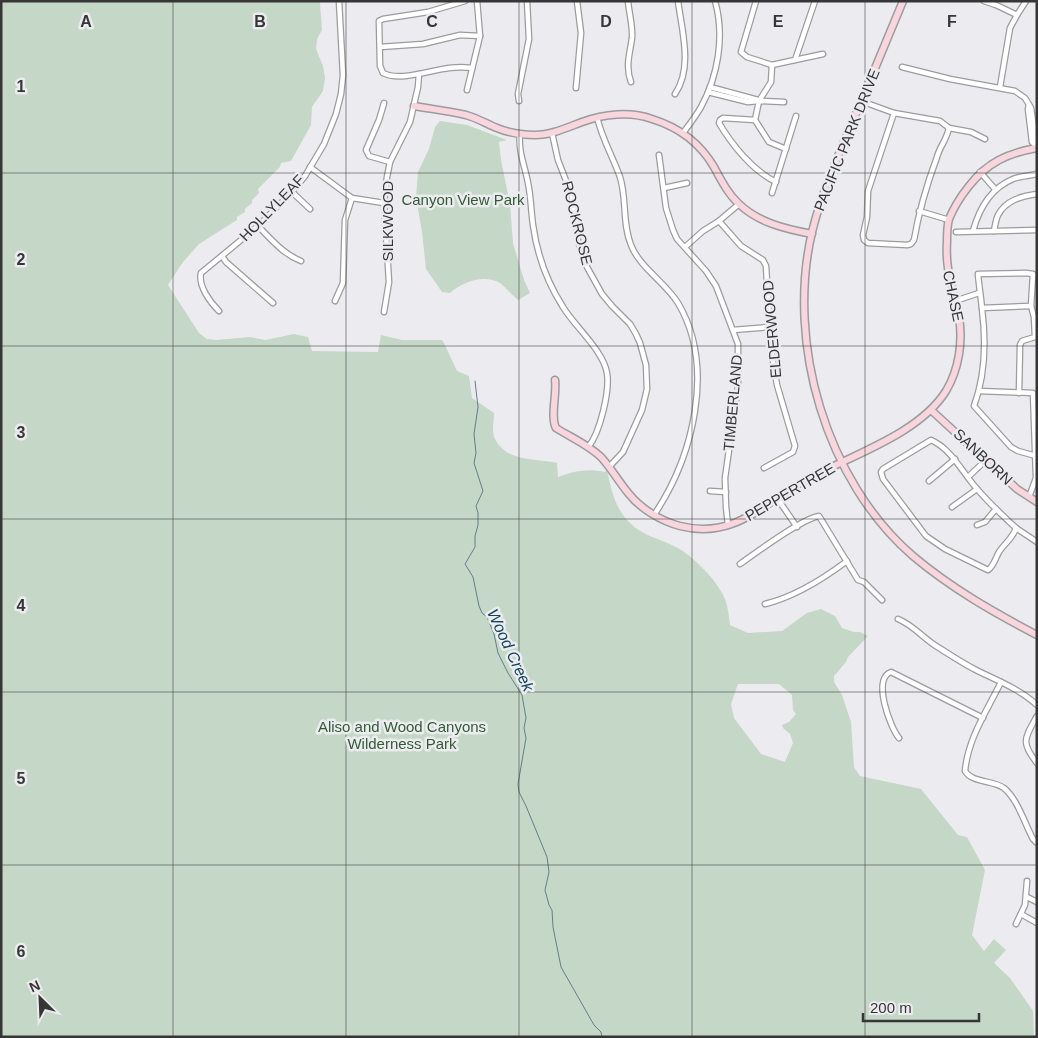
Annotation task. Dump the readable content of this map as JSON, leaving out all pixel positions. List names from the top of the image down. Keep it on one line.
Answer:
{"streets":{"street":["PACIFIC PARK DRIVE","HOLLYLEAF","SILKWOOD","ROCKROSE","CHASE","ELDERWOOD","TIMBERLAND","SANBORN","PEPPERTREE"]},"crossings":[["PACIFIC PARK DRIVE","CHASE"],["PACIFIC PARK DRIVE","PEPPERTREE"],["ROCKROSE","PEPPERTREE"],["CHASE","SANBORN"],["CHASE","PEPPERTREE"],["TIMBERLAND","PEPPERTREE"]],"water":["Wood Creek"],"parks":["Canyon View Park","Aliso and Wood Canyons Wilderness Park"],"scale_bar":"200 m","north":"top left","grid":{"columns":["A","B","C","D","E","F"],"rows":["1","2","3","4","5","6"]}}
